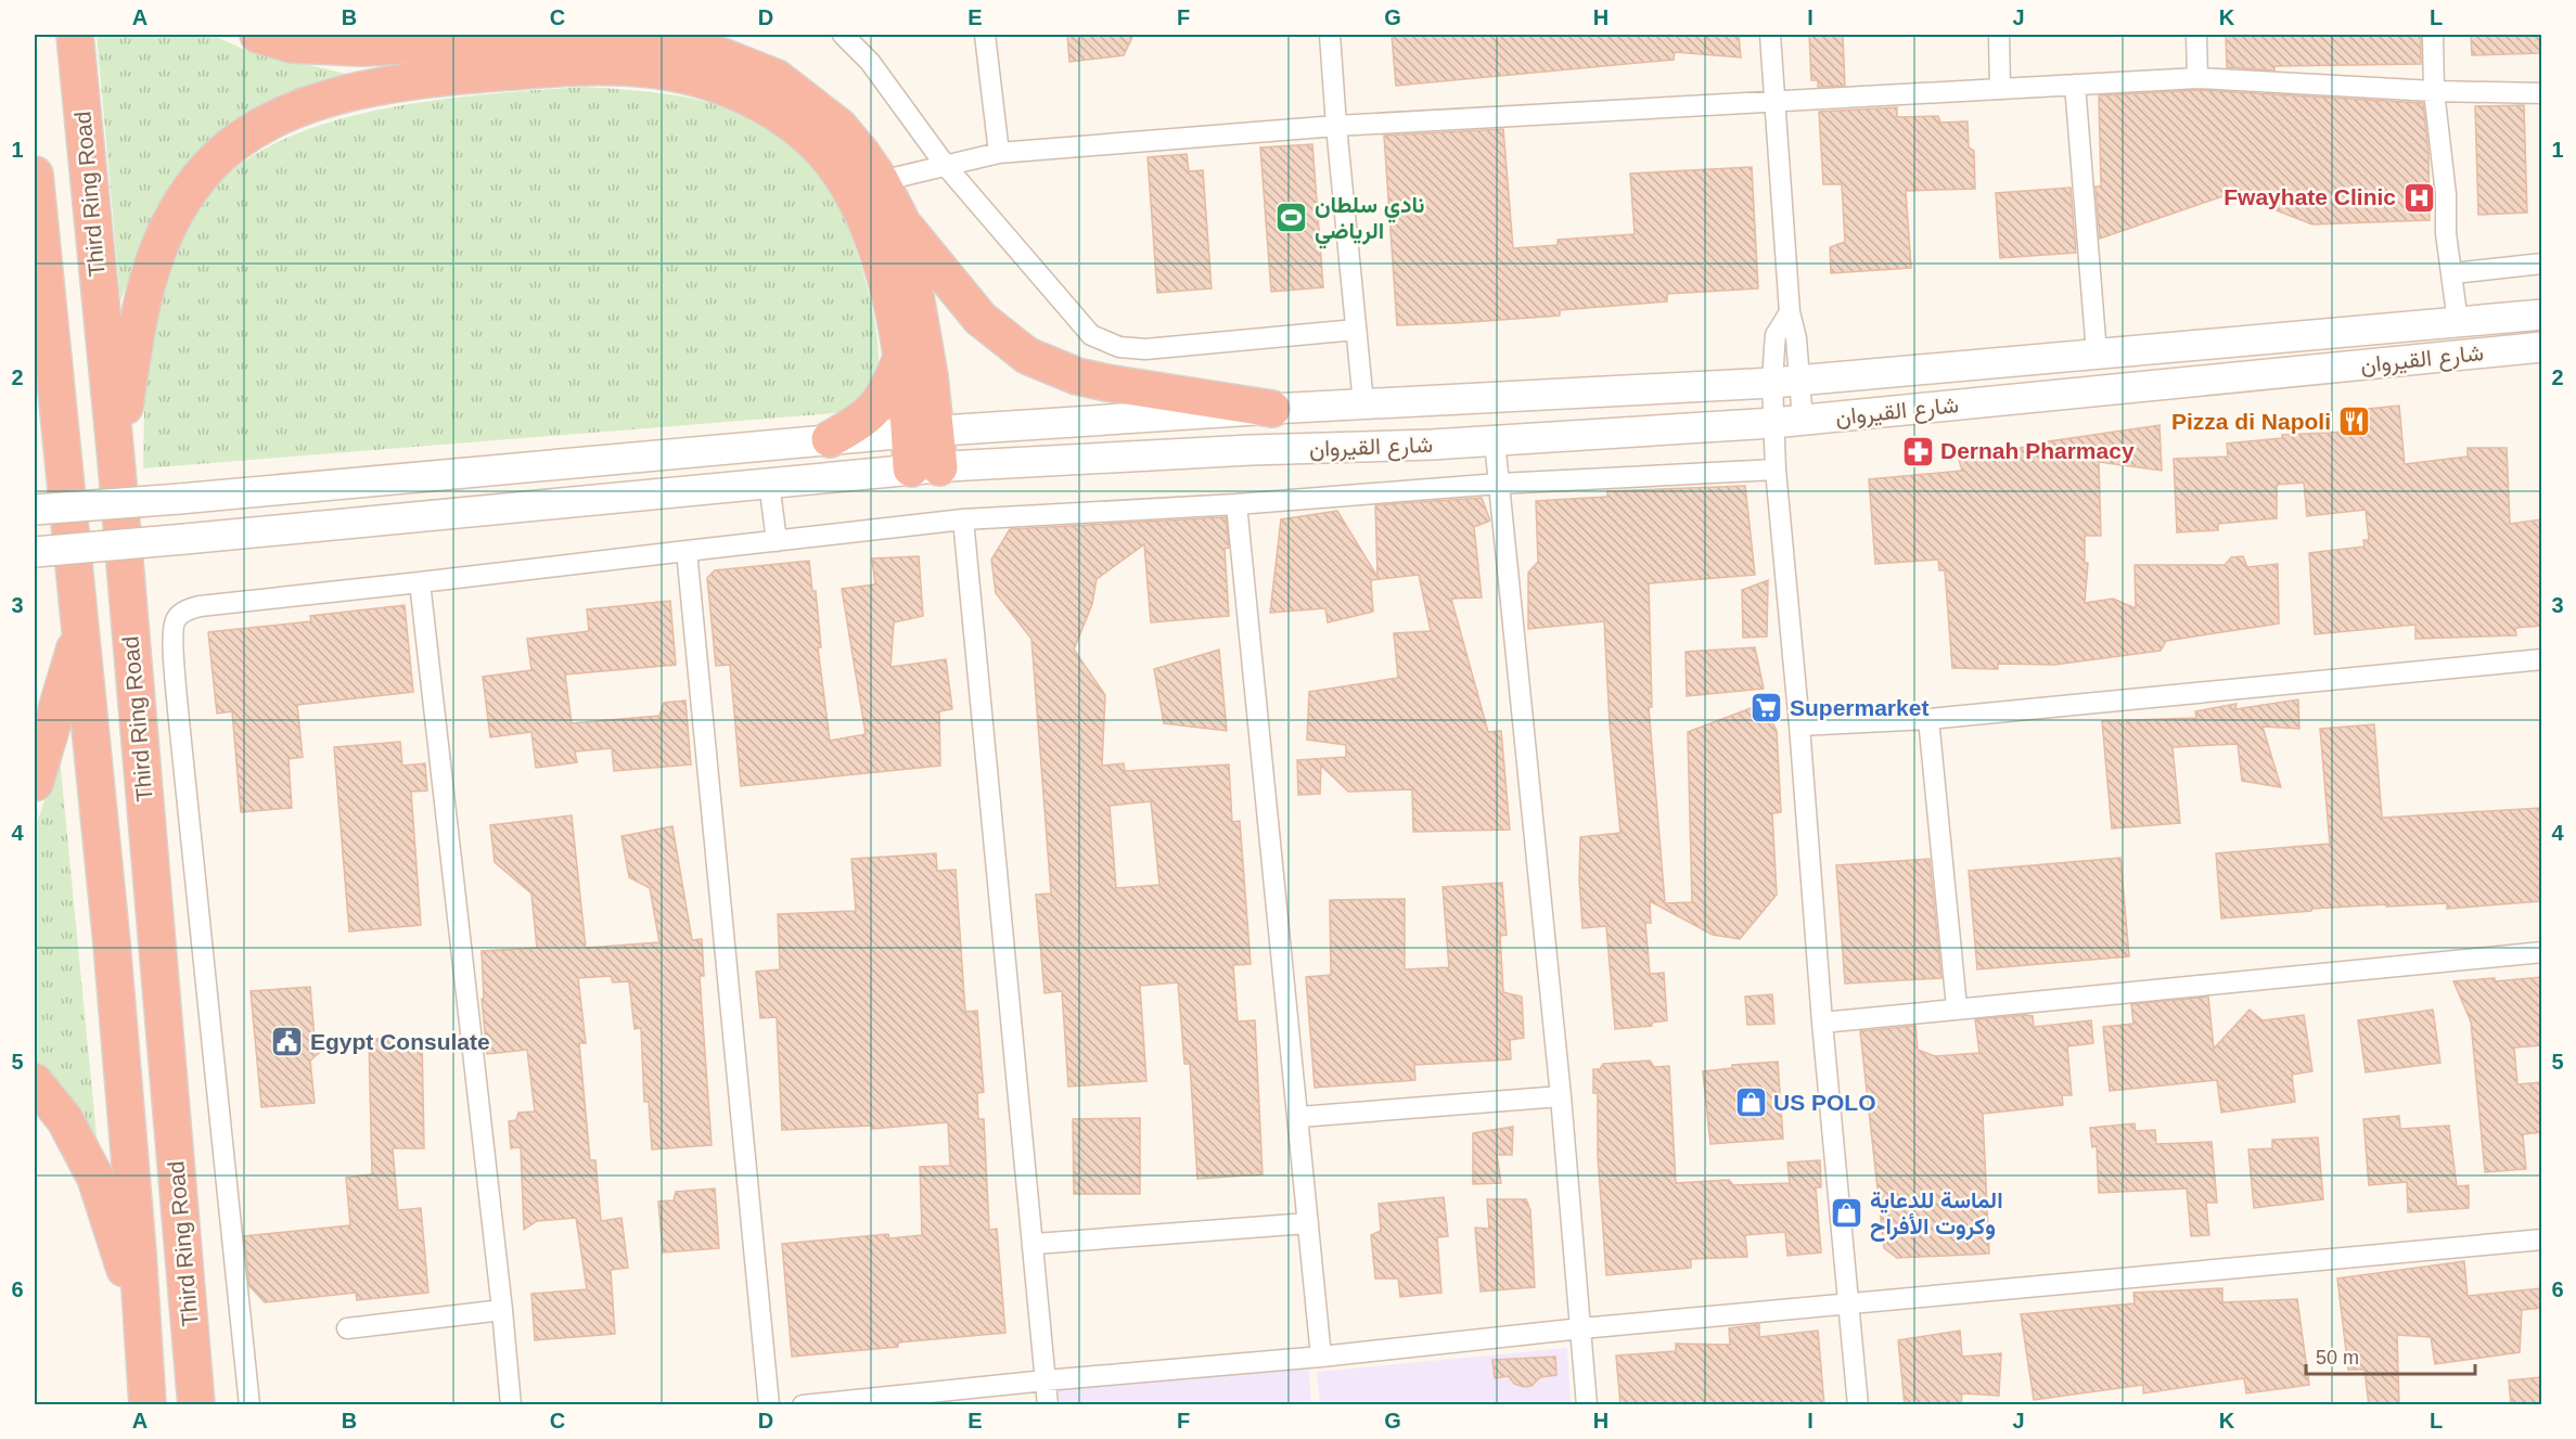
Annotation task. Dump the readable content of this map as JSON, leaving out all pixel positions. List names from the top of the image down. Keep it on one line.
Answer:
{"streets":{"highway":["Third Ring Road"],"main road":["شارع القيروان"]},"places":{"hospital":["Fwayhate Clinic"],"sports":["نادي سلطان الرياضي"],"restaurant":["Pizza di Napoli"],"pharmacy":["Dernah Pharmacy"],"supermarket":["Supermarket"],"public building":["Egypt Consulate"],"shop":["US POLO","الماسة للدعاية وكروت الأفراح"]},"scale_bar":"50 m","grid":{"columns":["A","B","C","D","E","F","G","H","I","J","K","L"],"rows":["1","2","3","4","5","6"]}}
